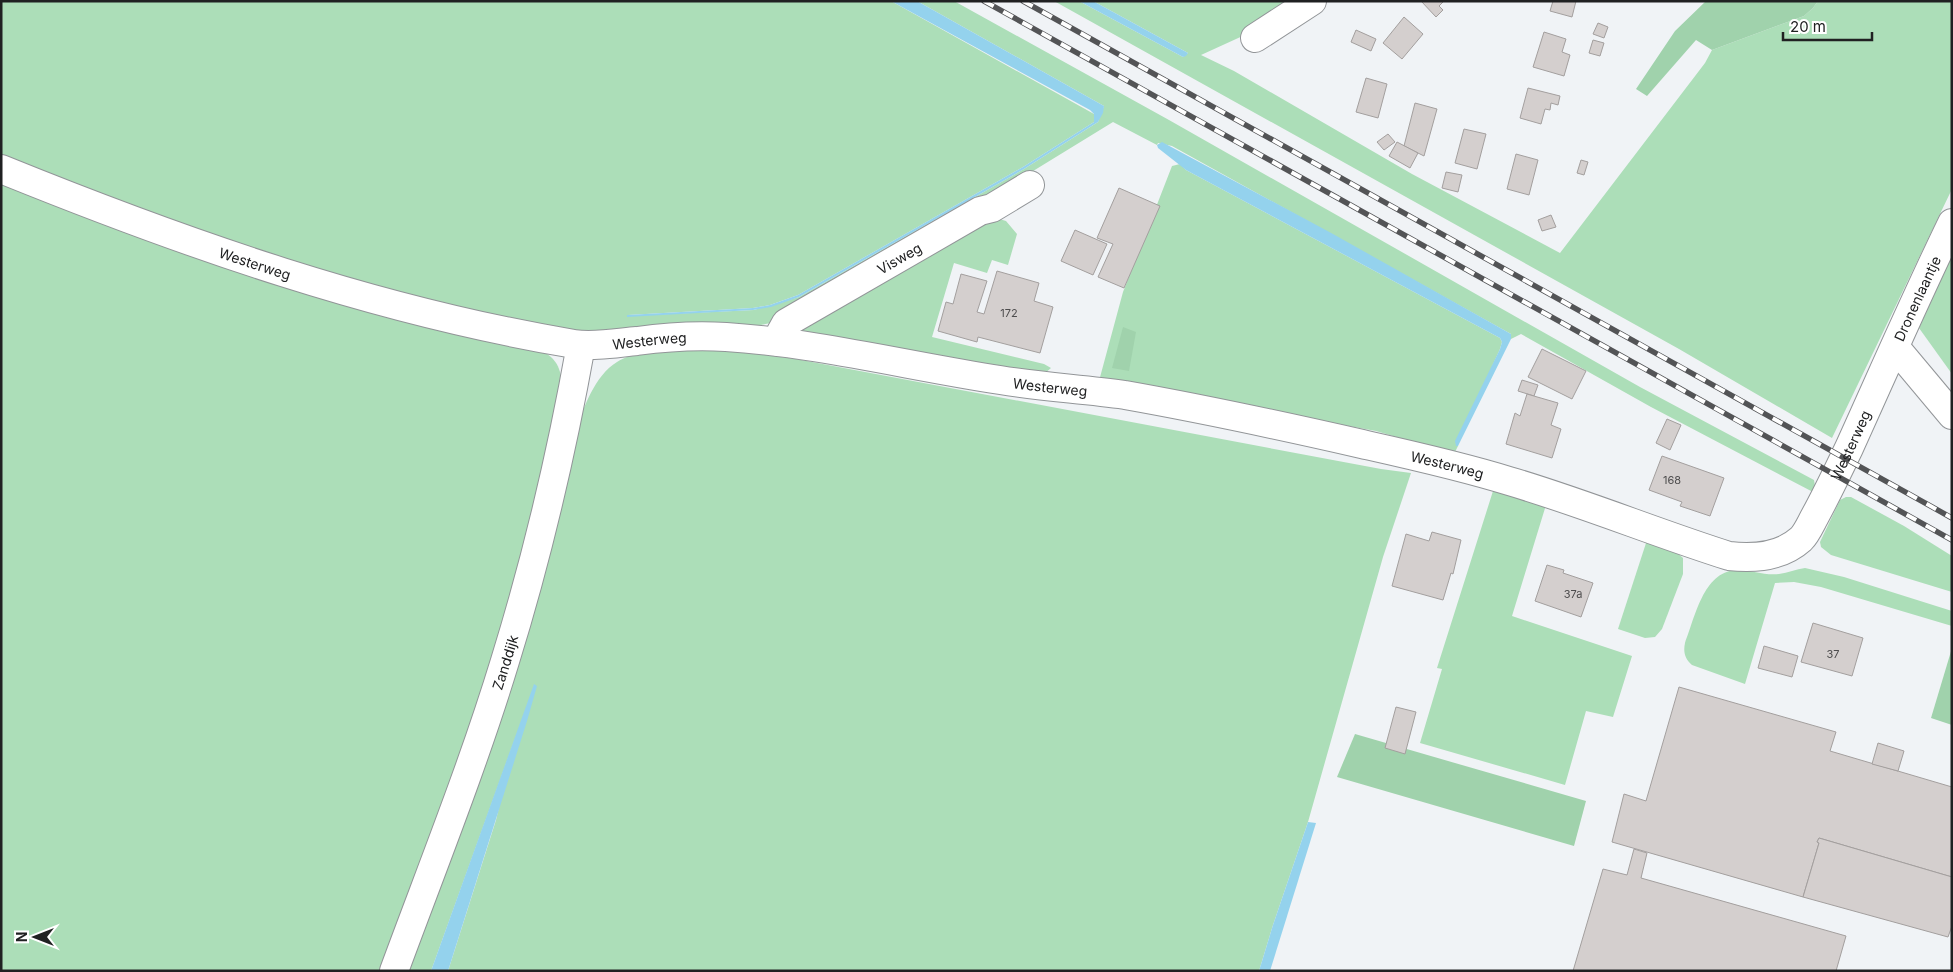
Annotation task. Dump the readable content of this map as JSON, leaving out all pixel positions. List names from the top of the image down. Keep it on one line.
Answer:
{"streets":{"street":["Visweg","Westerweg","Dronenlaantje","Zanddijk"]},"crossings":[["Visweg","Westerweg"],["Westerweg","Dronenlaantje"],["Westerweg","Zanddijk"]],"house_numbers":["172","168","37a","37"],"scale_bar":"20 m","north":"left"}
